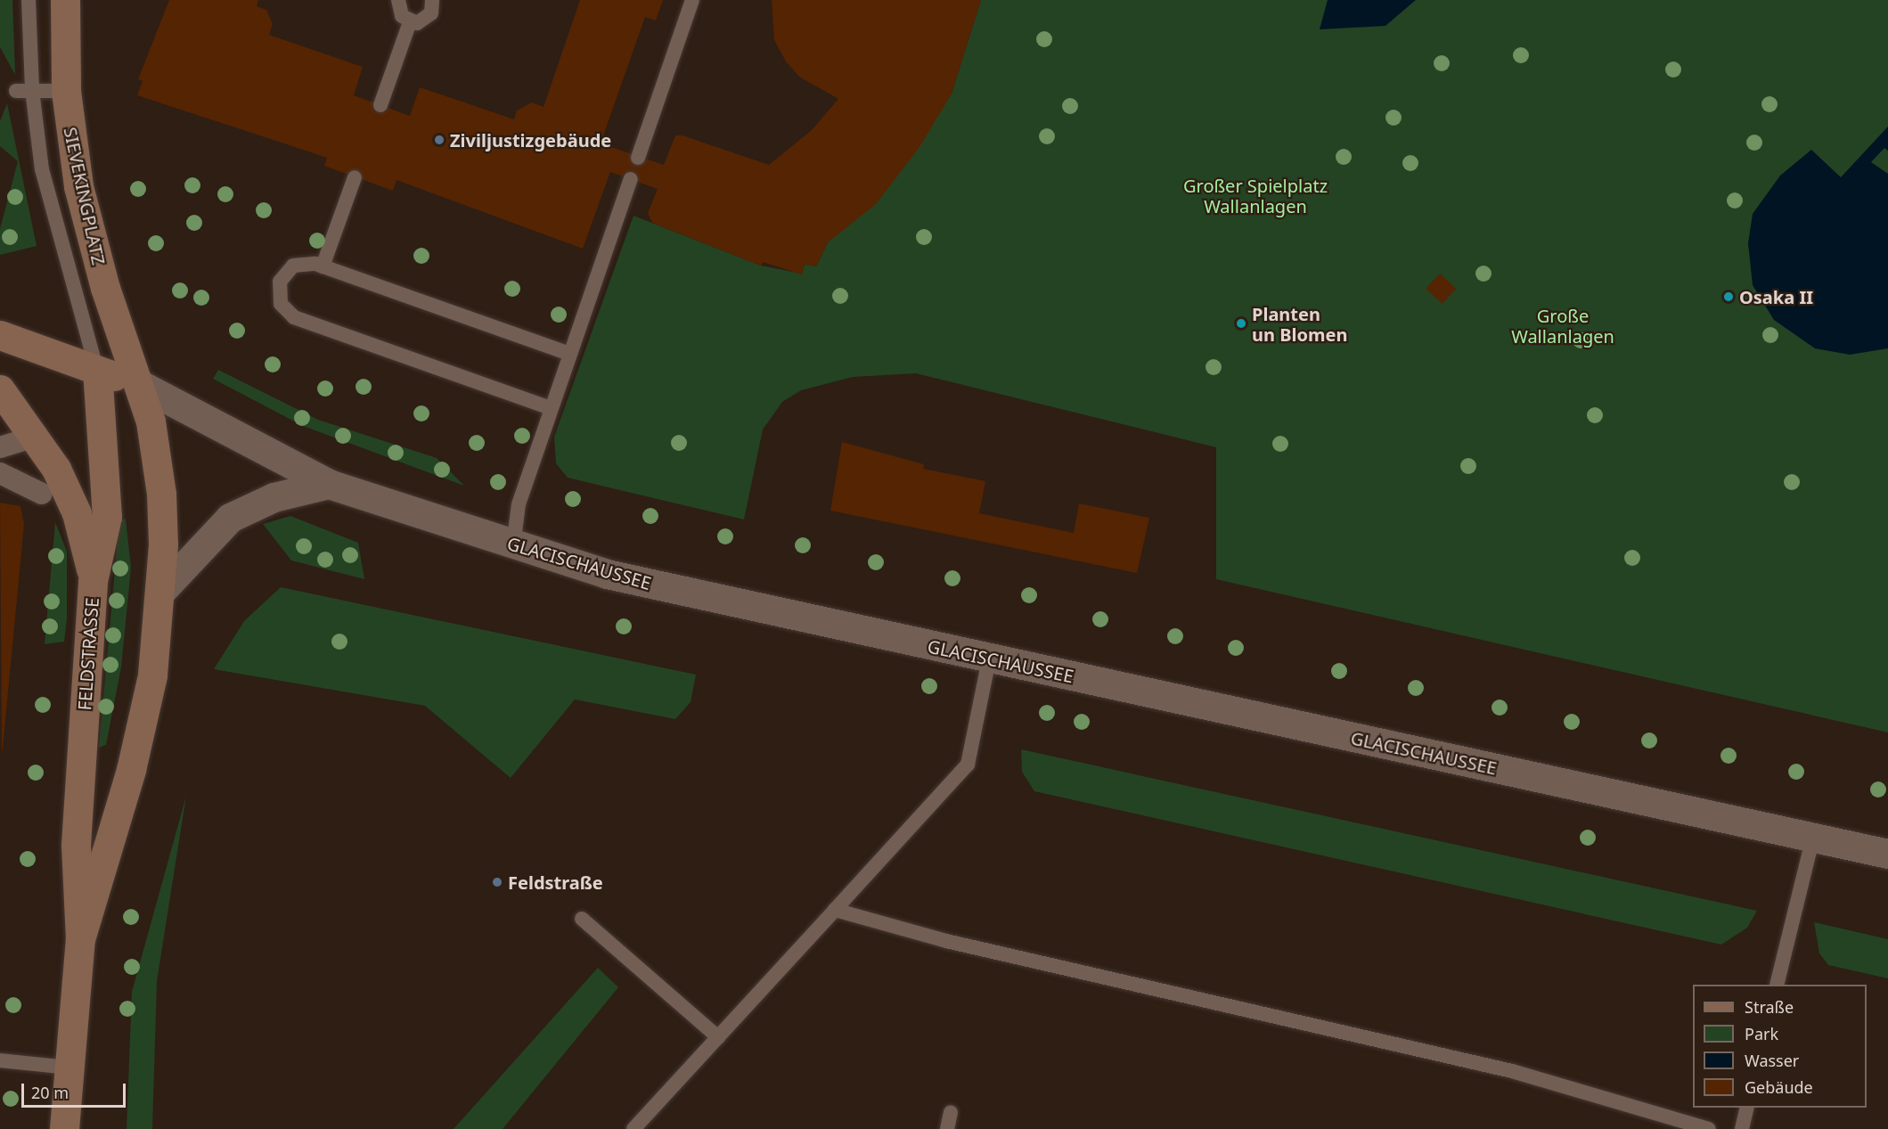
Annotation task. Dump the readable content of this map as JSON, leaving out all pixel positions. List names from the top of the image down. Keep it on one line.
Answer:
{"streets":{"main road":["SIEVEKINGPLATZ","FELDSTRASSE"],"street":["GLACISCHAUSSEE"]},"crossings":[["SIEVEKINGPLATZ","GLACISCHAUSSEE"],["SIEVEKINGPLATZ","FELDSTRASSE"],["GLACISCHAUSSEE","FELDSTRASSE"]],"parks":["Großer Spielplatz Wallanlagen","Große Wallanlagen"],"places":["Ziviljustizgebäude","Osaka II","Planten un Blomen","Feldstraße"],"legend":["Straße","Park","Wasser","Gebäude"],"scale_bar":"20 m"}
